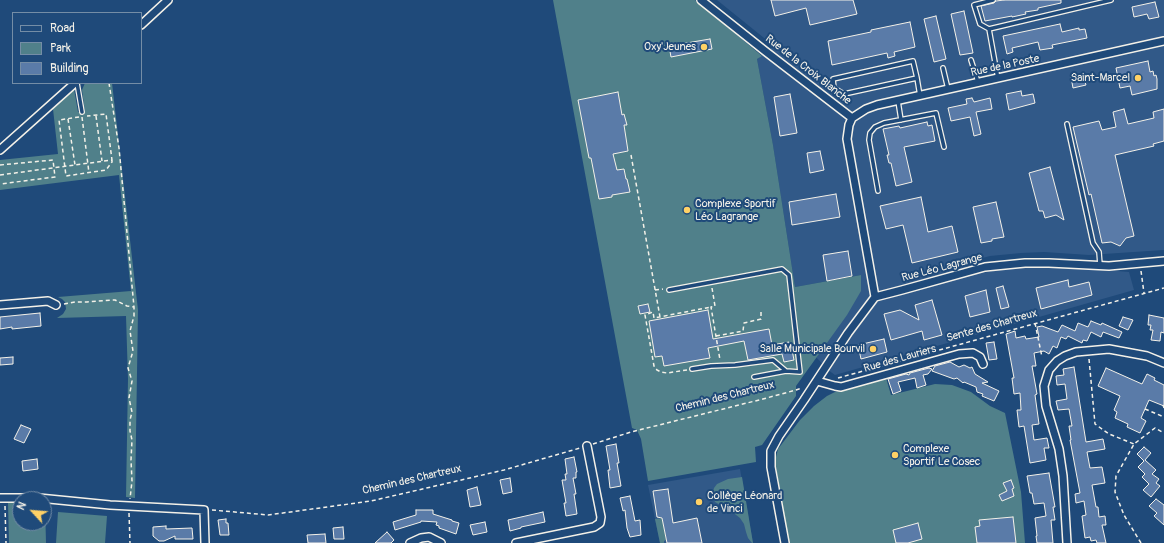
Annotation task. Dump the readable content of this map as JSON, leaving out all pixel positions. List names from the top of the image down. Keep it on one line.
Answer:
{"streets":{"street":["Rue de la Poste","Rue de la Croix Blanche","Rue Léo Lagrange","Rue des Lauriers"],"path":["Sente des Chartreux","Chemin des Chartreux"]},"crossings":[["Rue de la Poste","Rue de la Croix Blanche"],["Rue de la Croix Blanche","Rue Léo Lagrange"]],"places":["Oxy'Jeunes","Saint-Marcel","Complexe Sportif Léo Lagrange","Salle Municipale Bourvil","Complexe Sportif Le Cosec","Collège Léonard de Vinci"],"legend":["Road","Park","Building"],"north":"top left"}
